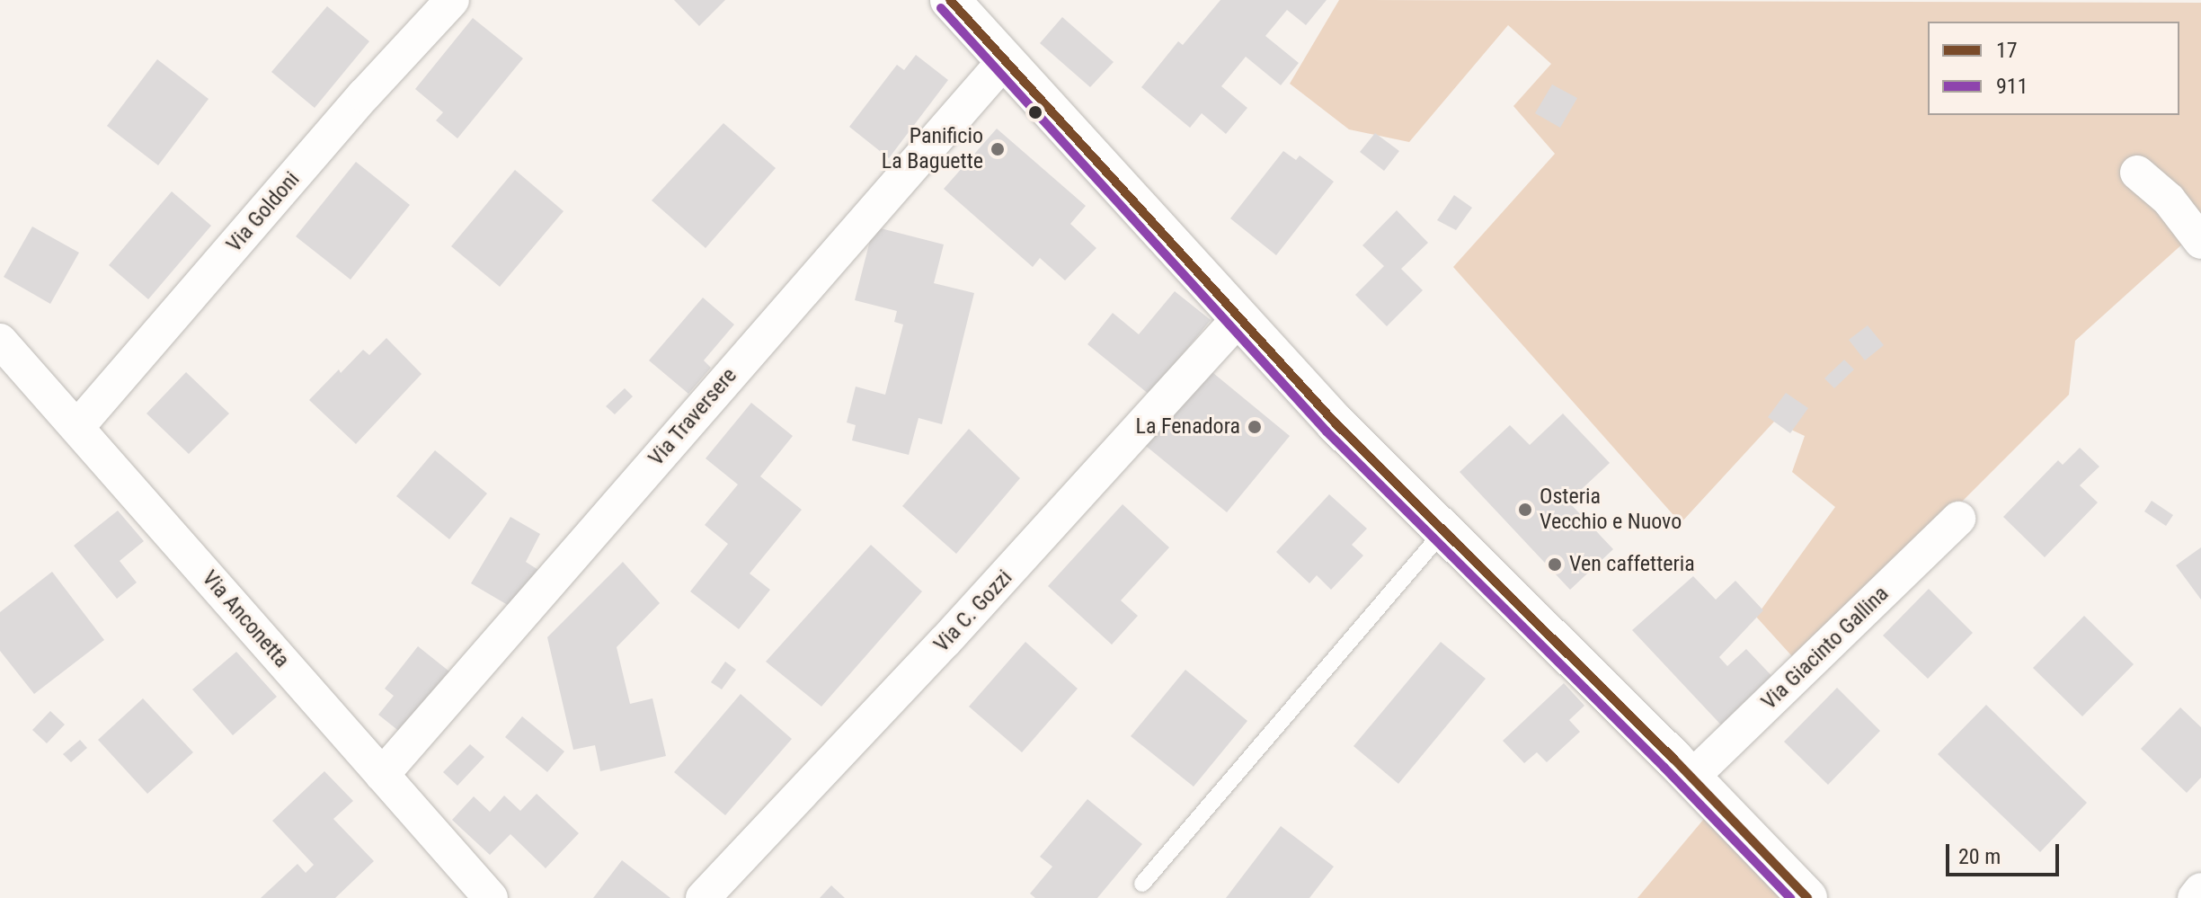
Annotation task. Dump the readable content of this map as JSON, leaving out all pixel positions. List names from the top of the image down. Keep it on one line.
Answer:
{"streets":{"street":["Via Goldoni","Via Traversere","Via C. Gozzi","Via Anconetta","Via Giacinto Gallina"]},"crossings":[["Via Goldoni","Via Anconetta"],["Via Traversere","Via Anconetta"]],"places":["Panificio La Baguette","La Fenadora","Osteria Vecchio e Nuovo","Ven caffetteria"],"lines":["transit line 17","transit line 911"],"legend":["17","911"],"scale_bar":"20 m"}
